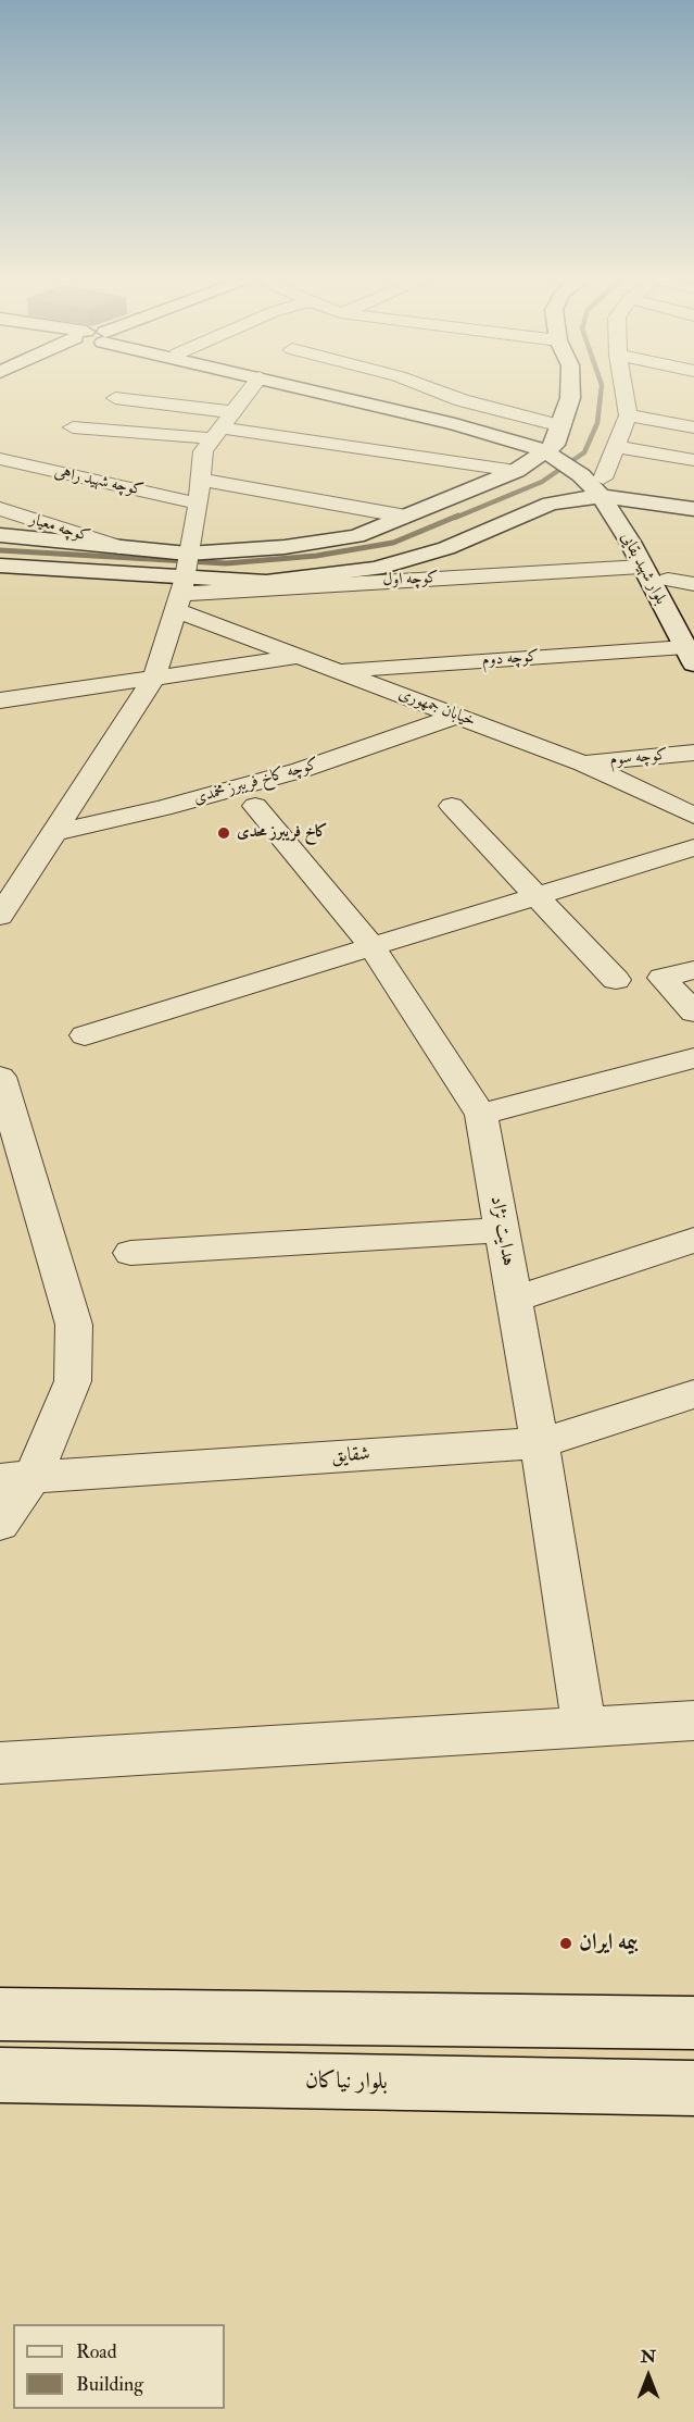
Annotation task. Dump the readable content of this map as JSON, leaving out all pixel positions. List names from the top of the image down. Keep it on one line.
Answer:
{"streets":{"main road":["بلوار شهید بقایی","بلوار نیاکان"],"street":["کوچه شهید راهی","کوچه معیار","کوچه اول","کوچه دوم","خیابان جمهوری","کوچه سوم","کوچه کاخ فریبرز مخمدی","هدایت نژاد","شقایق"]},"crossings":[["بلوار شهید بقایی","کوچه اول"],["بلوار شهید بقایی","کوچه دوم"],["کوچه اول","خیابان جمهوری"],["کوچه دوم","خیابان جمهوری"],["خیابان جمهوری","کوچه سوم"],["خیابان جمهوری","کوچه کاخ فریبرز مخمدی"],["هدایت نژاد","شقایق"]],"places":["کاخ فریبرز محدی","بیمه ایران"],"legend":["Road","Building"],"north":"top"}
